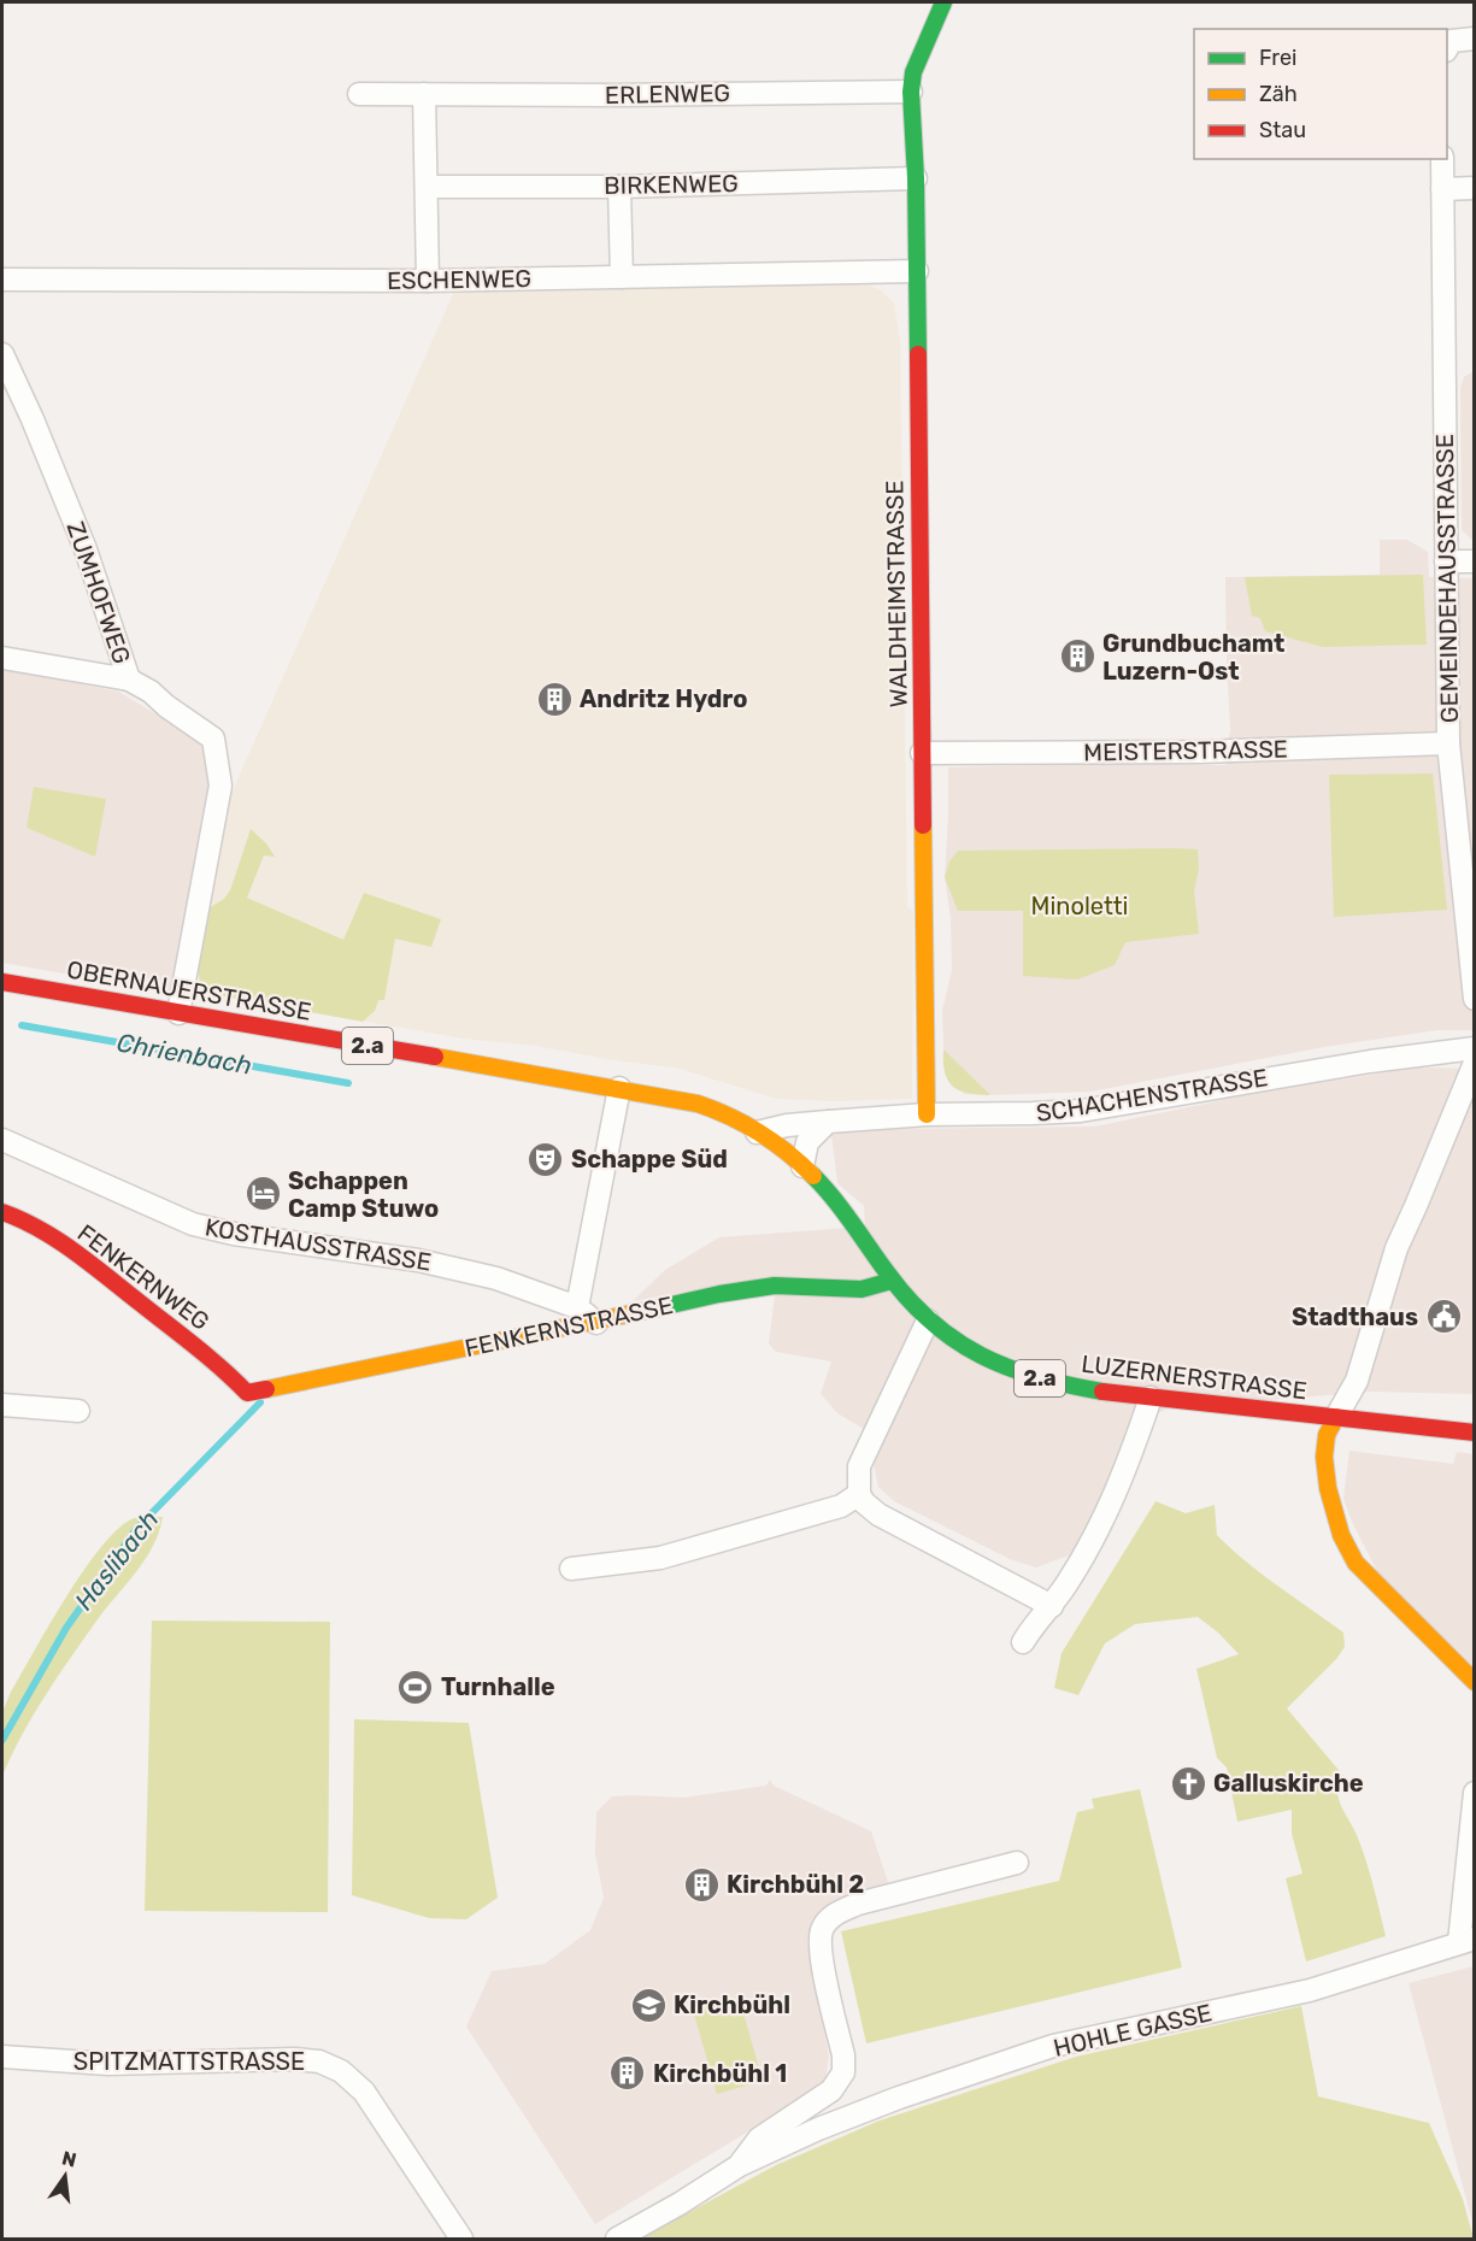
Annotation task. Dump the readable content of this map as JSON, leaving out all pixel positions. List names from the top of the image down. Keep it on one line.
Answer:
{"streets":{"street":["ERLENWEG","BIRKENWEG","ESCHENWEG","GEMEINDEHAUSSTRASSE","ZUMHOFWEG","WALDHEIMSTRASSE","MEISTERSTRASSE","OBERNAUERSTRASSE","2.a","SCHACHENSTRASSE","KOSTHAUSSTRASSE","FENKERNWEG","FENKERNSTRASSE","LUZERNERSTRASSE","HOHLE GASSE","SPITZMATTSTRASSE"]},"crossings":[["ERLENWEG","WALDHEIMSTRASSE"],["BIRKENWEG","WALDHEIMSTRASSE"],["ESCHENWEG","WALDHEIMSTRASSE"],["GEMEINDEHAUSSTRASSE","MEISTERSTRASSE"],["ZUMHOFWEG","OBERNAUERSTRASSE"],["WALDHEIMSTRASSE","MEISTERSTRASSE"],["WALDHEIMSTRASSE","SCHACHENSTRASSE"],["OBERNAUERSTRASSE","LUZERNERSTRASSE"],["SCHACHENSTRASSE","LUZERNERSTRASSE"],["KOSTHAUSSTRASSE","FENKERNSTRASSE"],["FENKERNWEG","FENKERNSTRASSE"],["FENKERNSTRASSE","LUZERNERSTRASSE"]],"water":["Chrienbach","Haslibach"],"parks":["Minoletti"],"places":{"building":["Grundbuchamt Luzern-Ost","Andritz Hydro","Kirchbühl 2","Kirchbühl 1"],"theatre":["Schappe Süd"],"hotel":["Schappen Camp Stuwo"],"public building":["Stadthaus"],"sports":["Turnhalle"],"church":["Galluskirche"],"school or university":["Kirchbühl"]},"legend":["Frei","Zäh","Stau"],"north":"top"}
